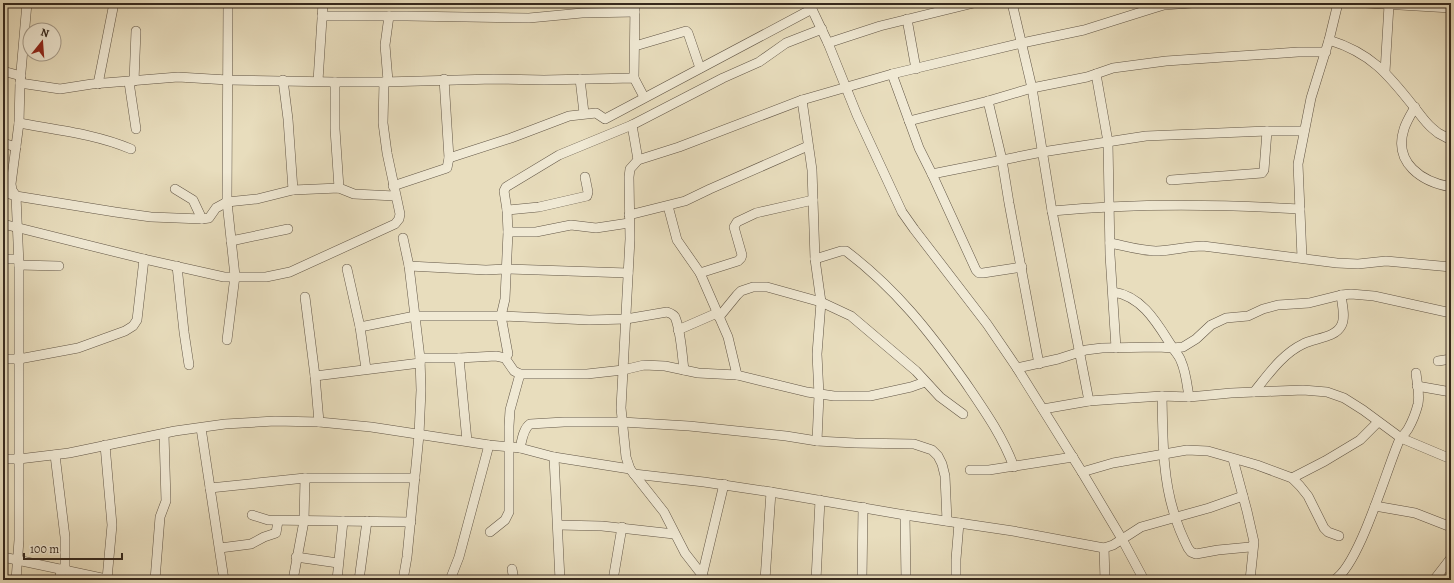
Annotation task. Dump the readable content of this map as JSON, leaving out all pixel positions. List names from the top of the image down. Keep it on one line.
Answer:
{"scale_bar":"100 m","north":"top"}
